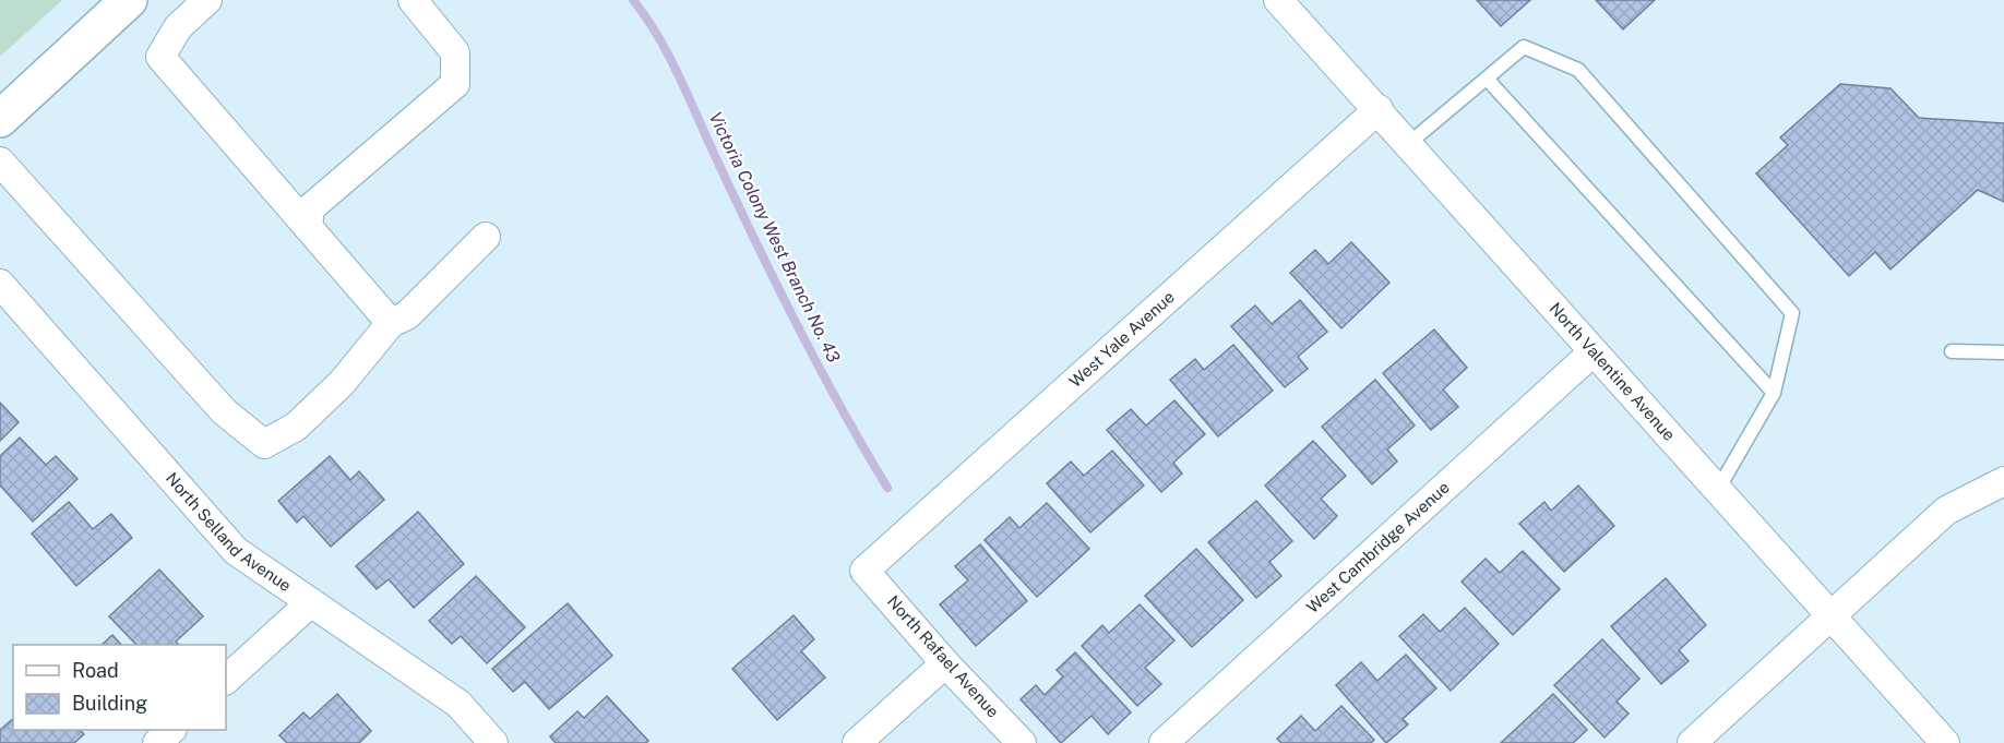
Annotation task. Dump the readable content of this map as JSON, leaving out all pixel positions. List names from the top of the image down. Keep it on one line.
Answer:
{"streets":{"street":["West Yale Avenue","North Valentine Avenue","North Selland Avenue","West Cambridge Avenue","North Rafael Avenue"]},"crossings":[["West Yale Avenue","North Valentine Avenue"],["West Yale Avenue","North Rafael Avenue"],["North Valentine Avenue","West Cambridge Avenue"]],"water":["Victoria Colony West Branch No. 43"],"legend":["Road","Building"]}
